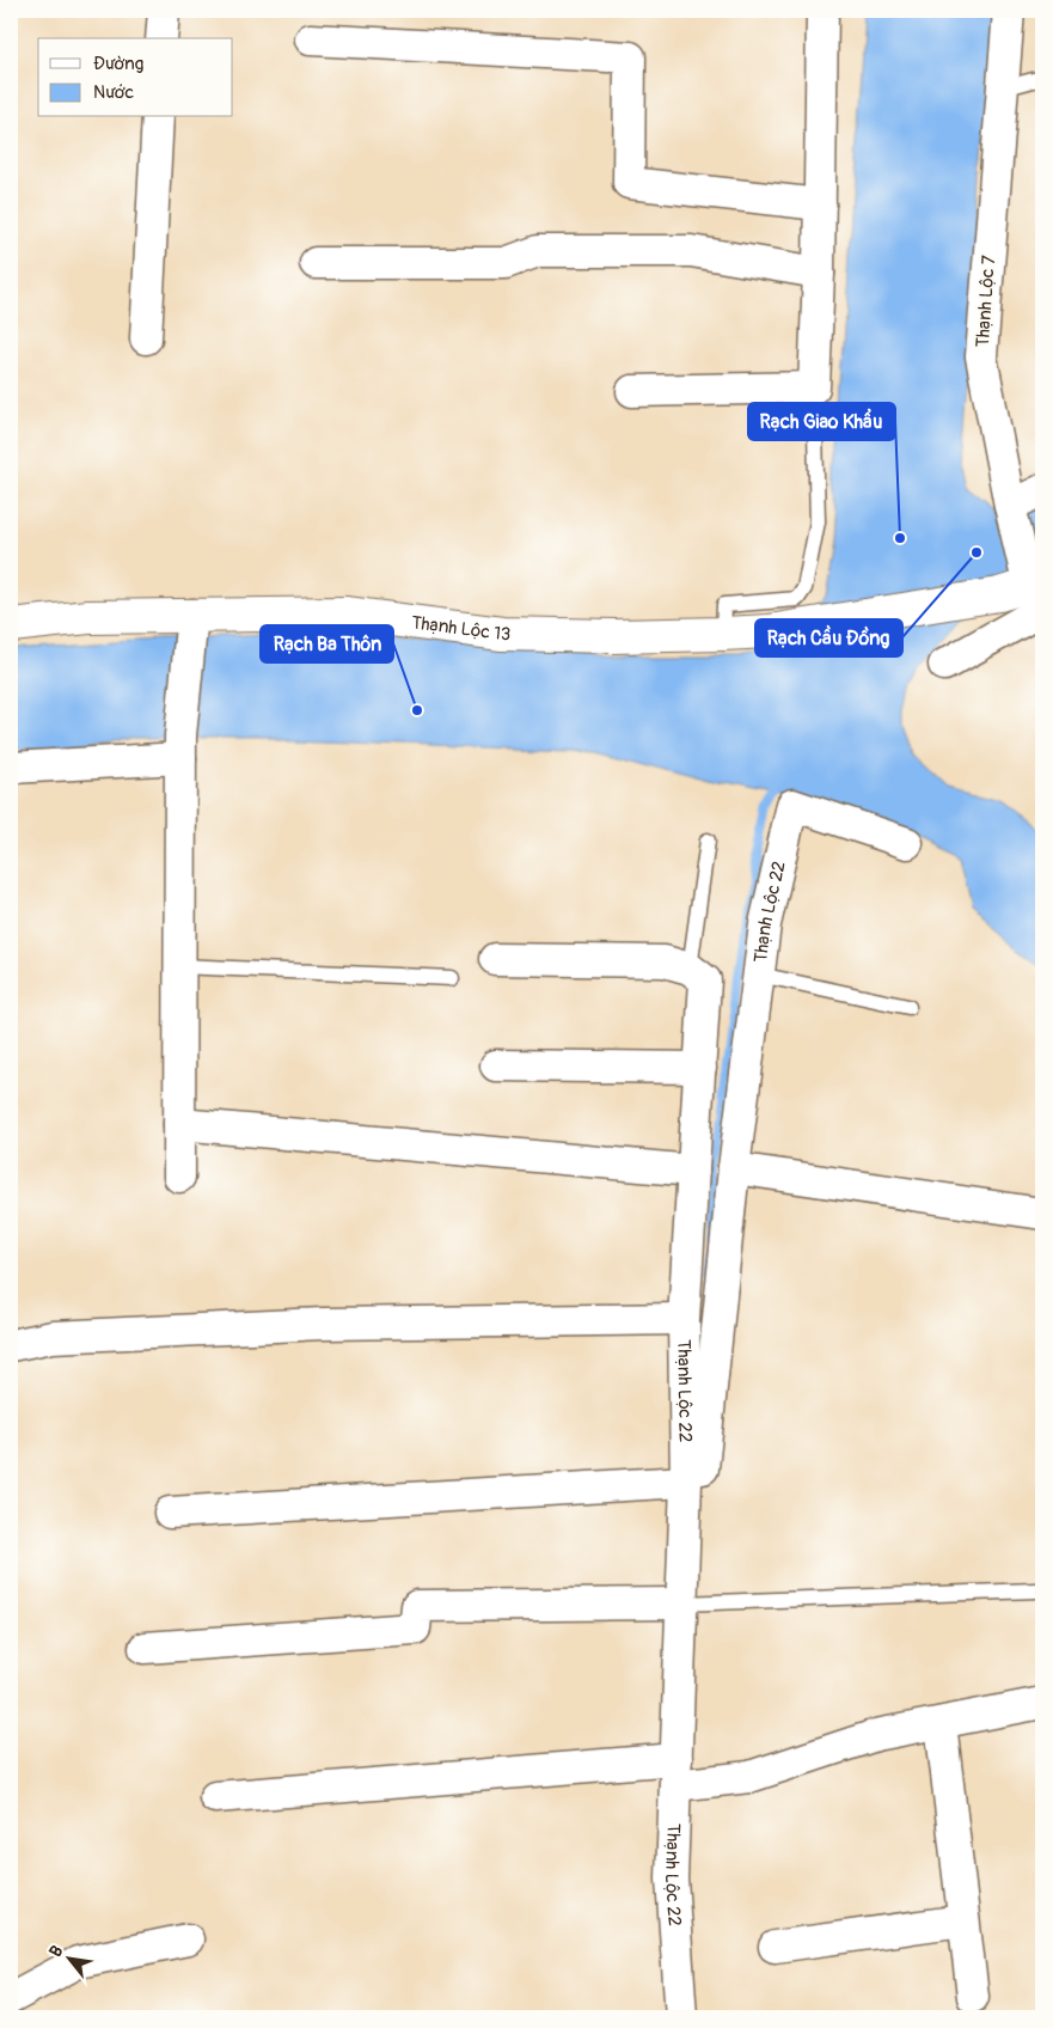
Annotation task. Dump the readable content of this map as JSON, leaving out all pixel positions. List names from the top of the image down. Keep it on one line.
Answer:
{"streets":{"street":["Thạnh Lộc 7","Thạnh Lộc 13","Thạnh Lộc 22"]},"crossings":[["Thạnh Lộc 7","Thạnh Lộc 13"]],"places":["Rạch Giao Khẩu","Rạch Cầu Đồng","Rạch Ba Thôn"],"legend":["Đường","Nước"],"north":"top left"}
